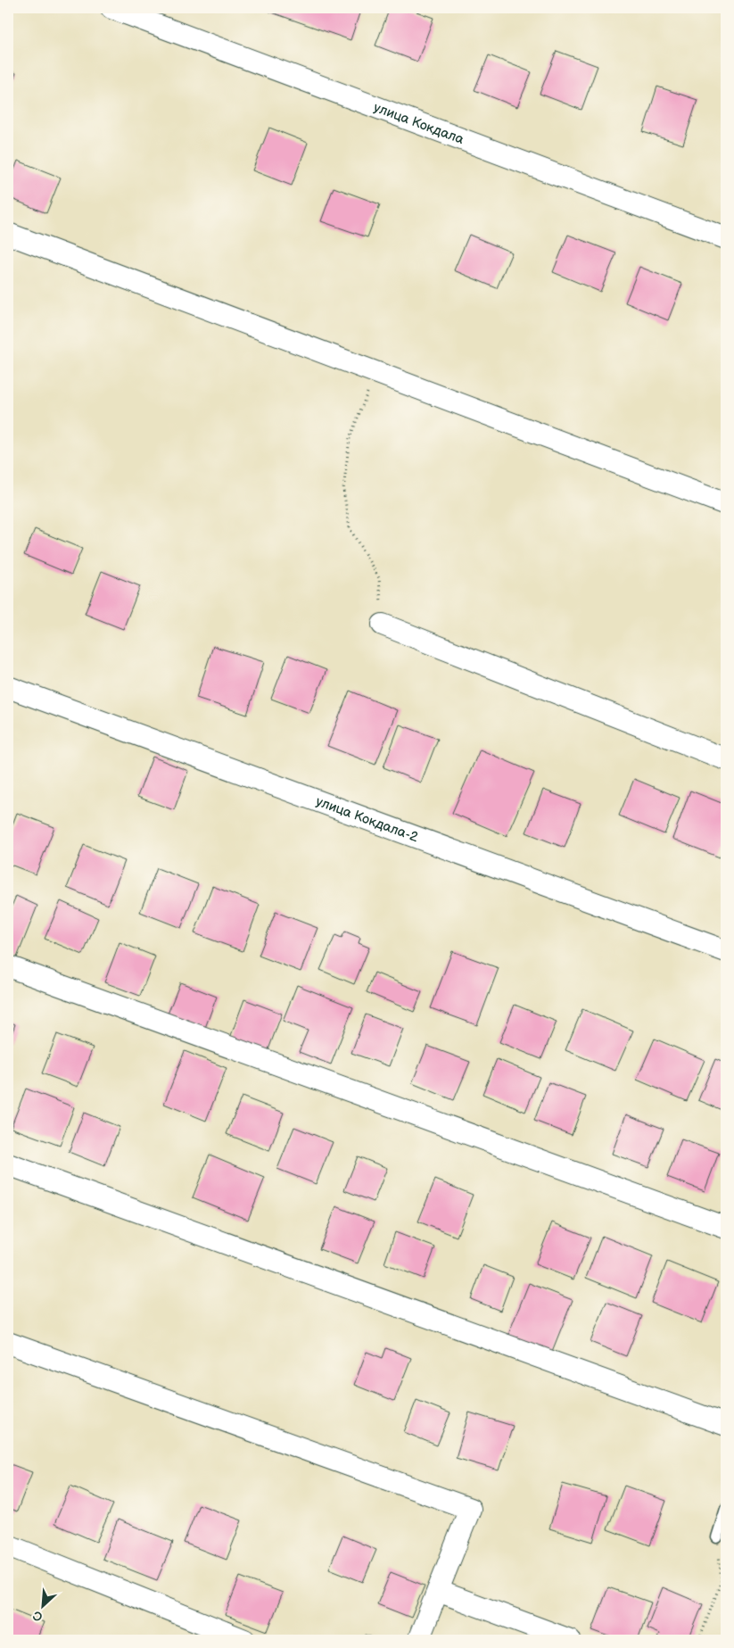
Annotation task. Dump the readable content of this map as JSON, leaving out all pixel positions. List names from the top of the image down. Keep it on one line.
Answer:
{"streets":{"street":["улица Кокдала","улица Кокдала-2"]},"north":"bottom left"}
